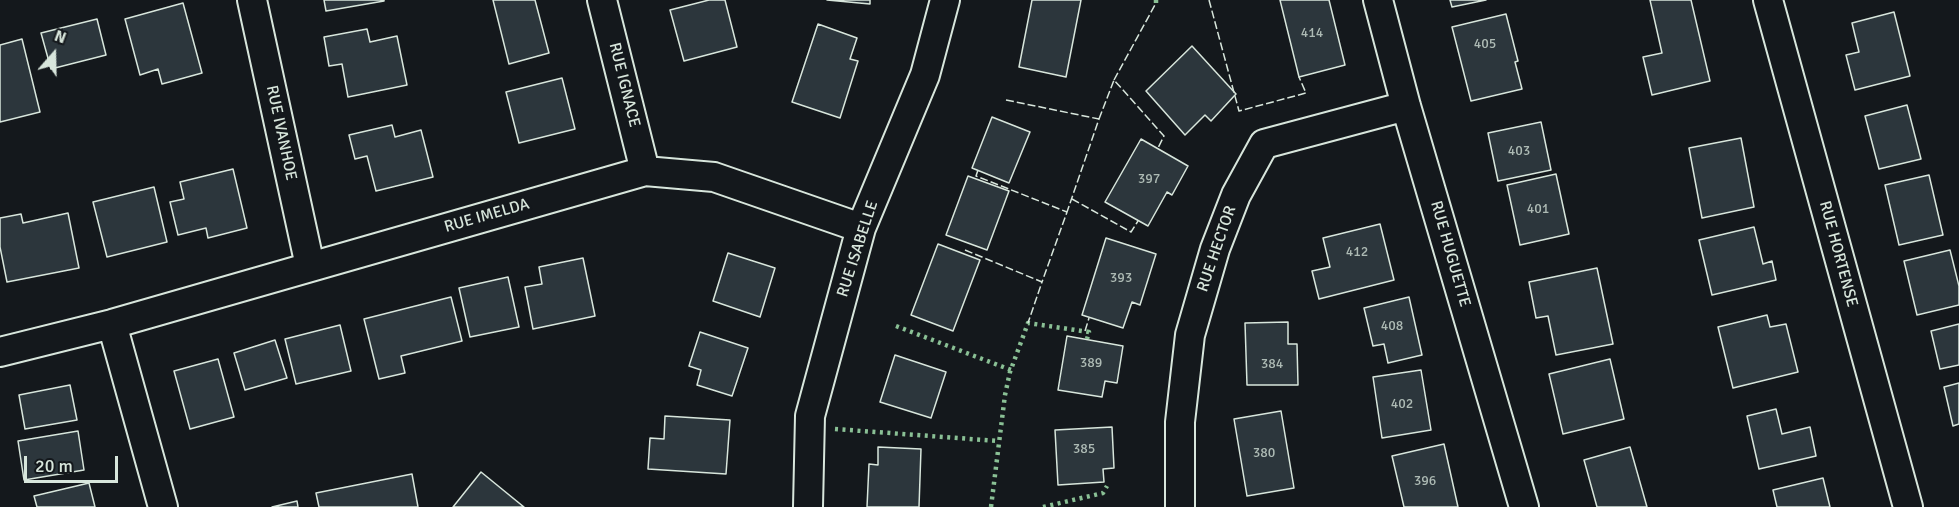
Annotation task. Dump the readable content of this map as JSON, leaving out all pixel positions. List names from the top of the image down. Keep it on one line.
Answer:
{"streets":{"street":["RUE IGNACE","RUE IVANHOE","RUE IMELDA","RUE ISABELLE","RUE HECTOR","RUE HUGUETTE","RUE HORTENSE"]},"crossings":[["RUE IGNACE","RUE IMELDA"],["RUE IVANHOE","RUE IMELDA"],["RUE IMELDA","RUE ISABELLE"],["RUE HECTOR","RUE HUGUETTE"]],"house_numbers":["414","405","403","397","401","412","393","408","389","384","402","385","380","396"],"scale_bar":"20 m","north":"top"}
